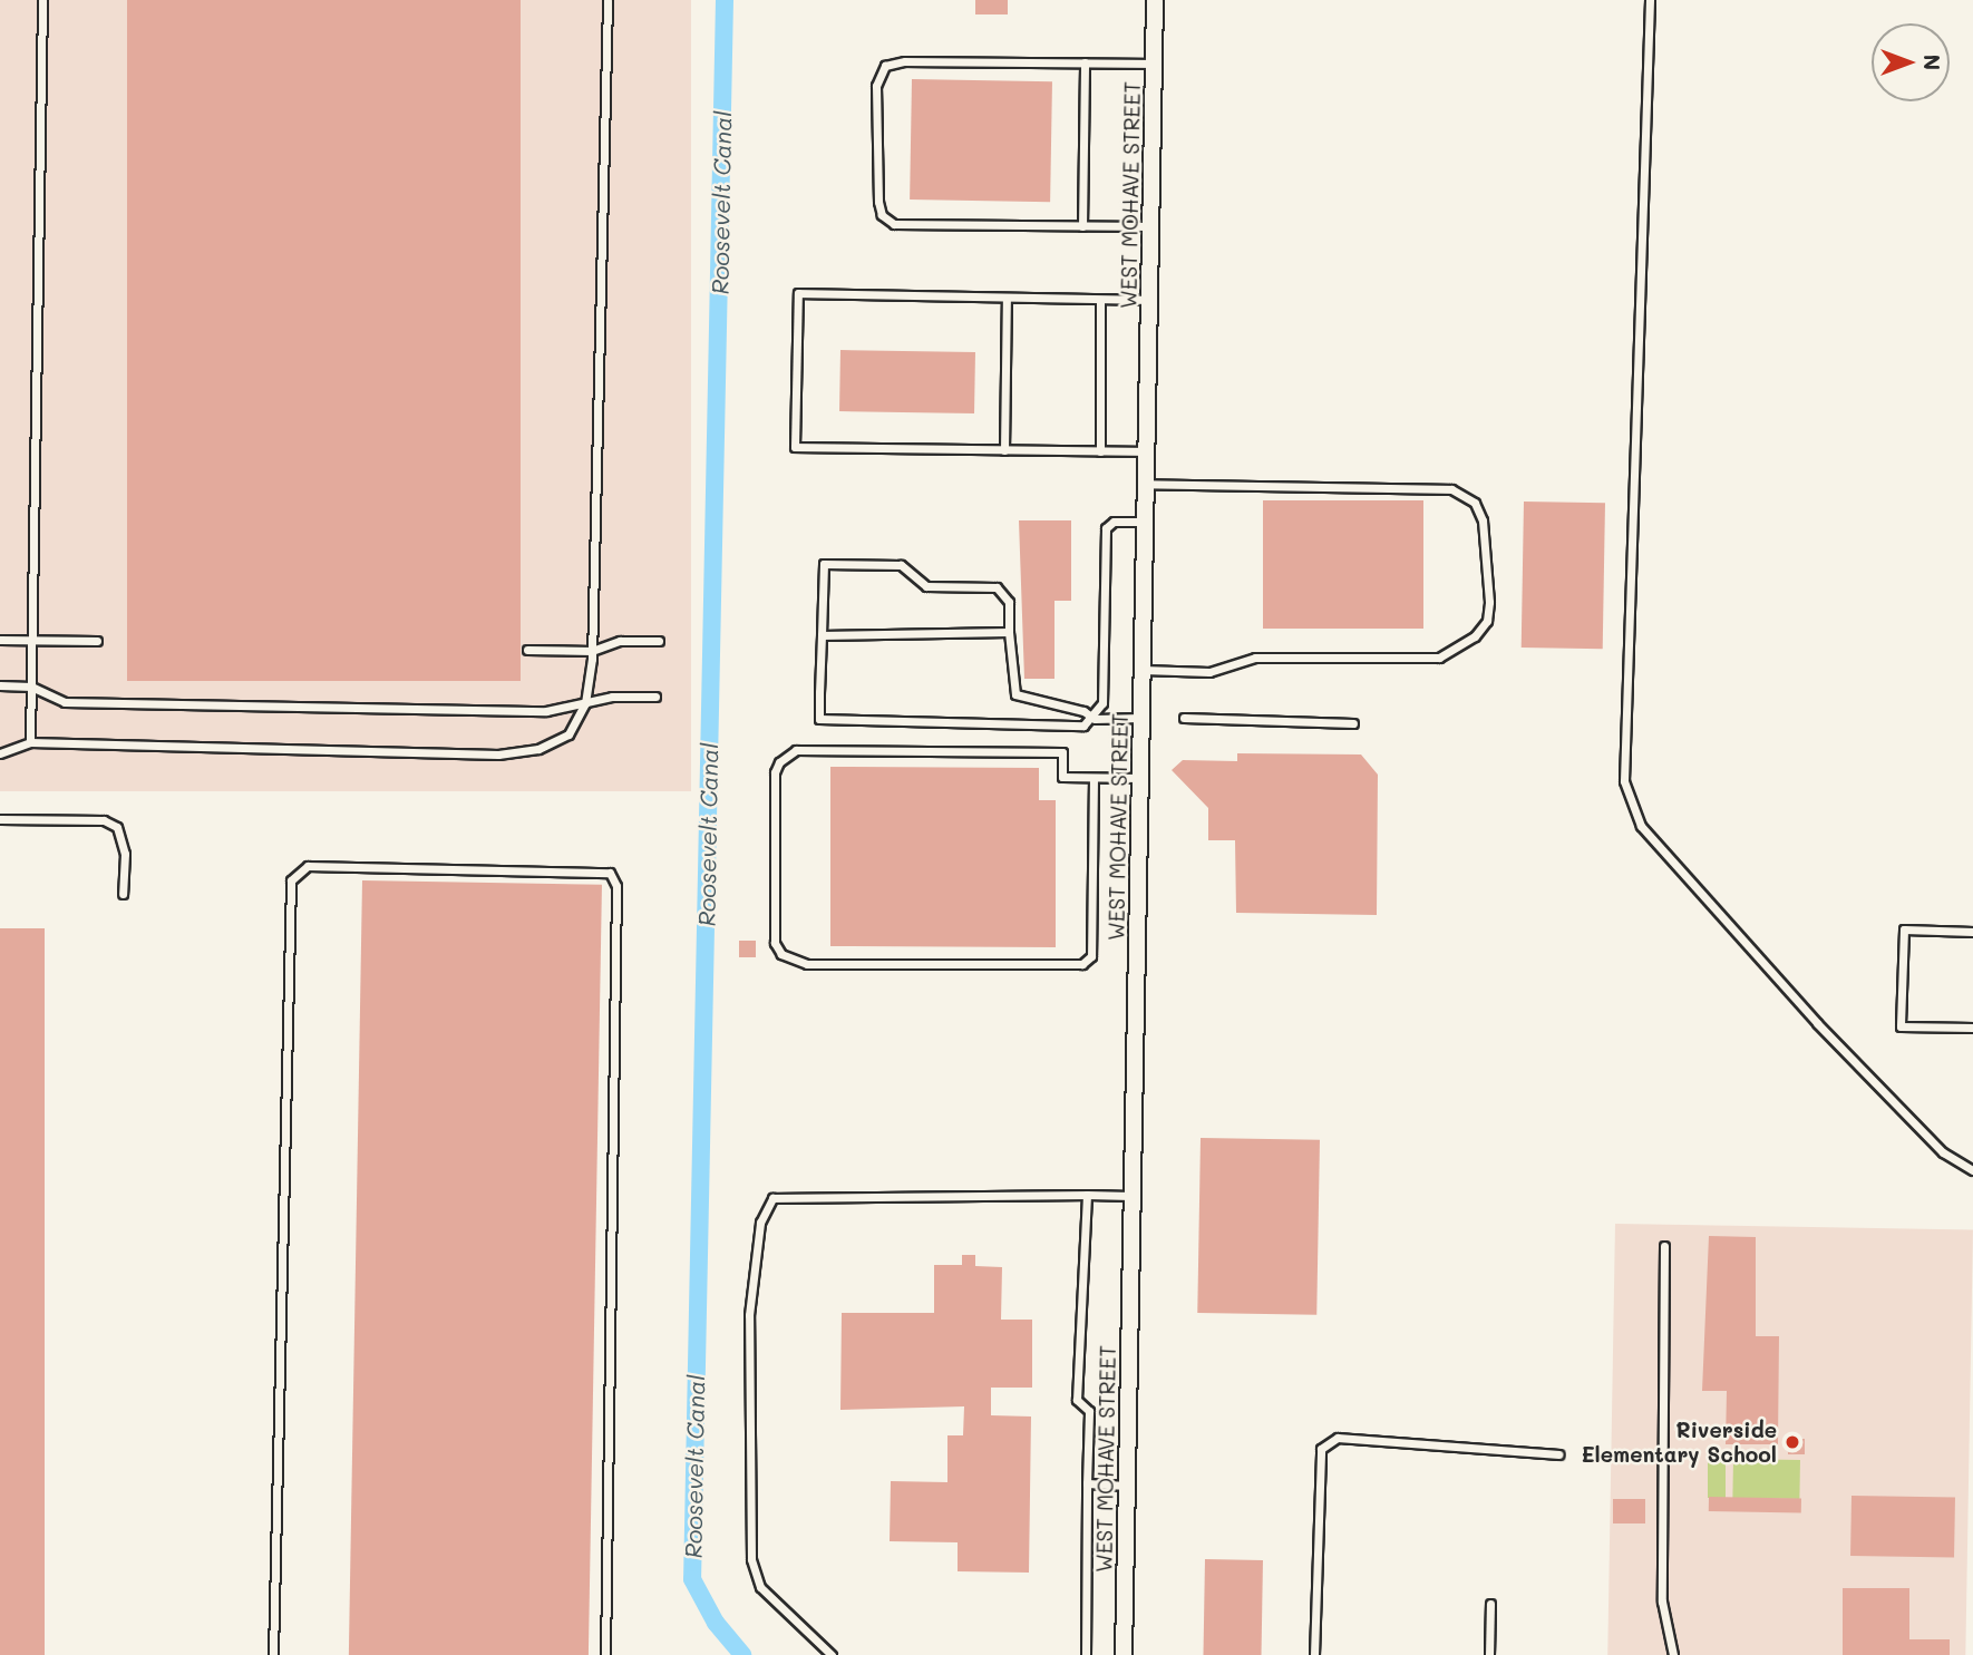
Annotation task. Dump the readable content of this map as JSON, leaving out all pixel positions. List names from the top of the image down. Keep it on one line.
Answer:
{"streets":{"street":["WEST MOHAVE STREET"]},"water":["Roosevelt Canal"],"places":["Riverside Elementary School"],"north":"right"}
